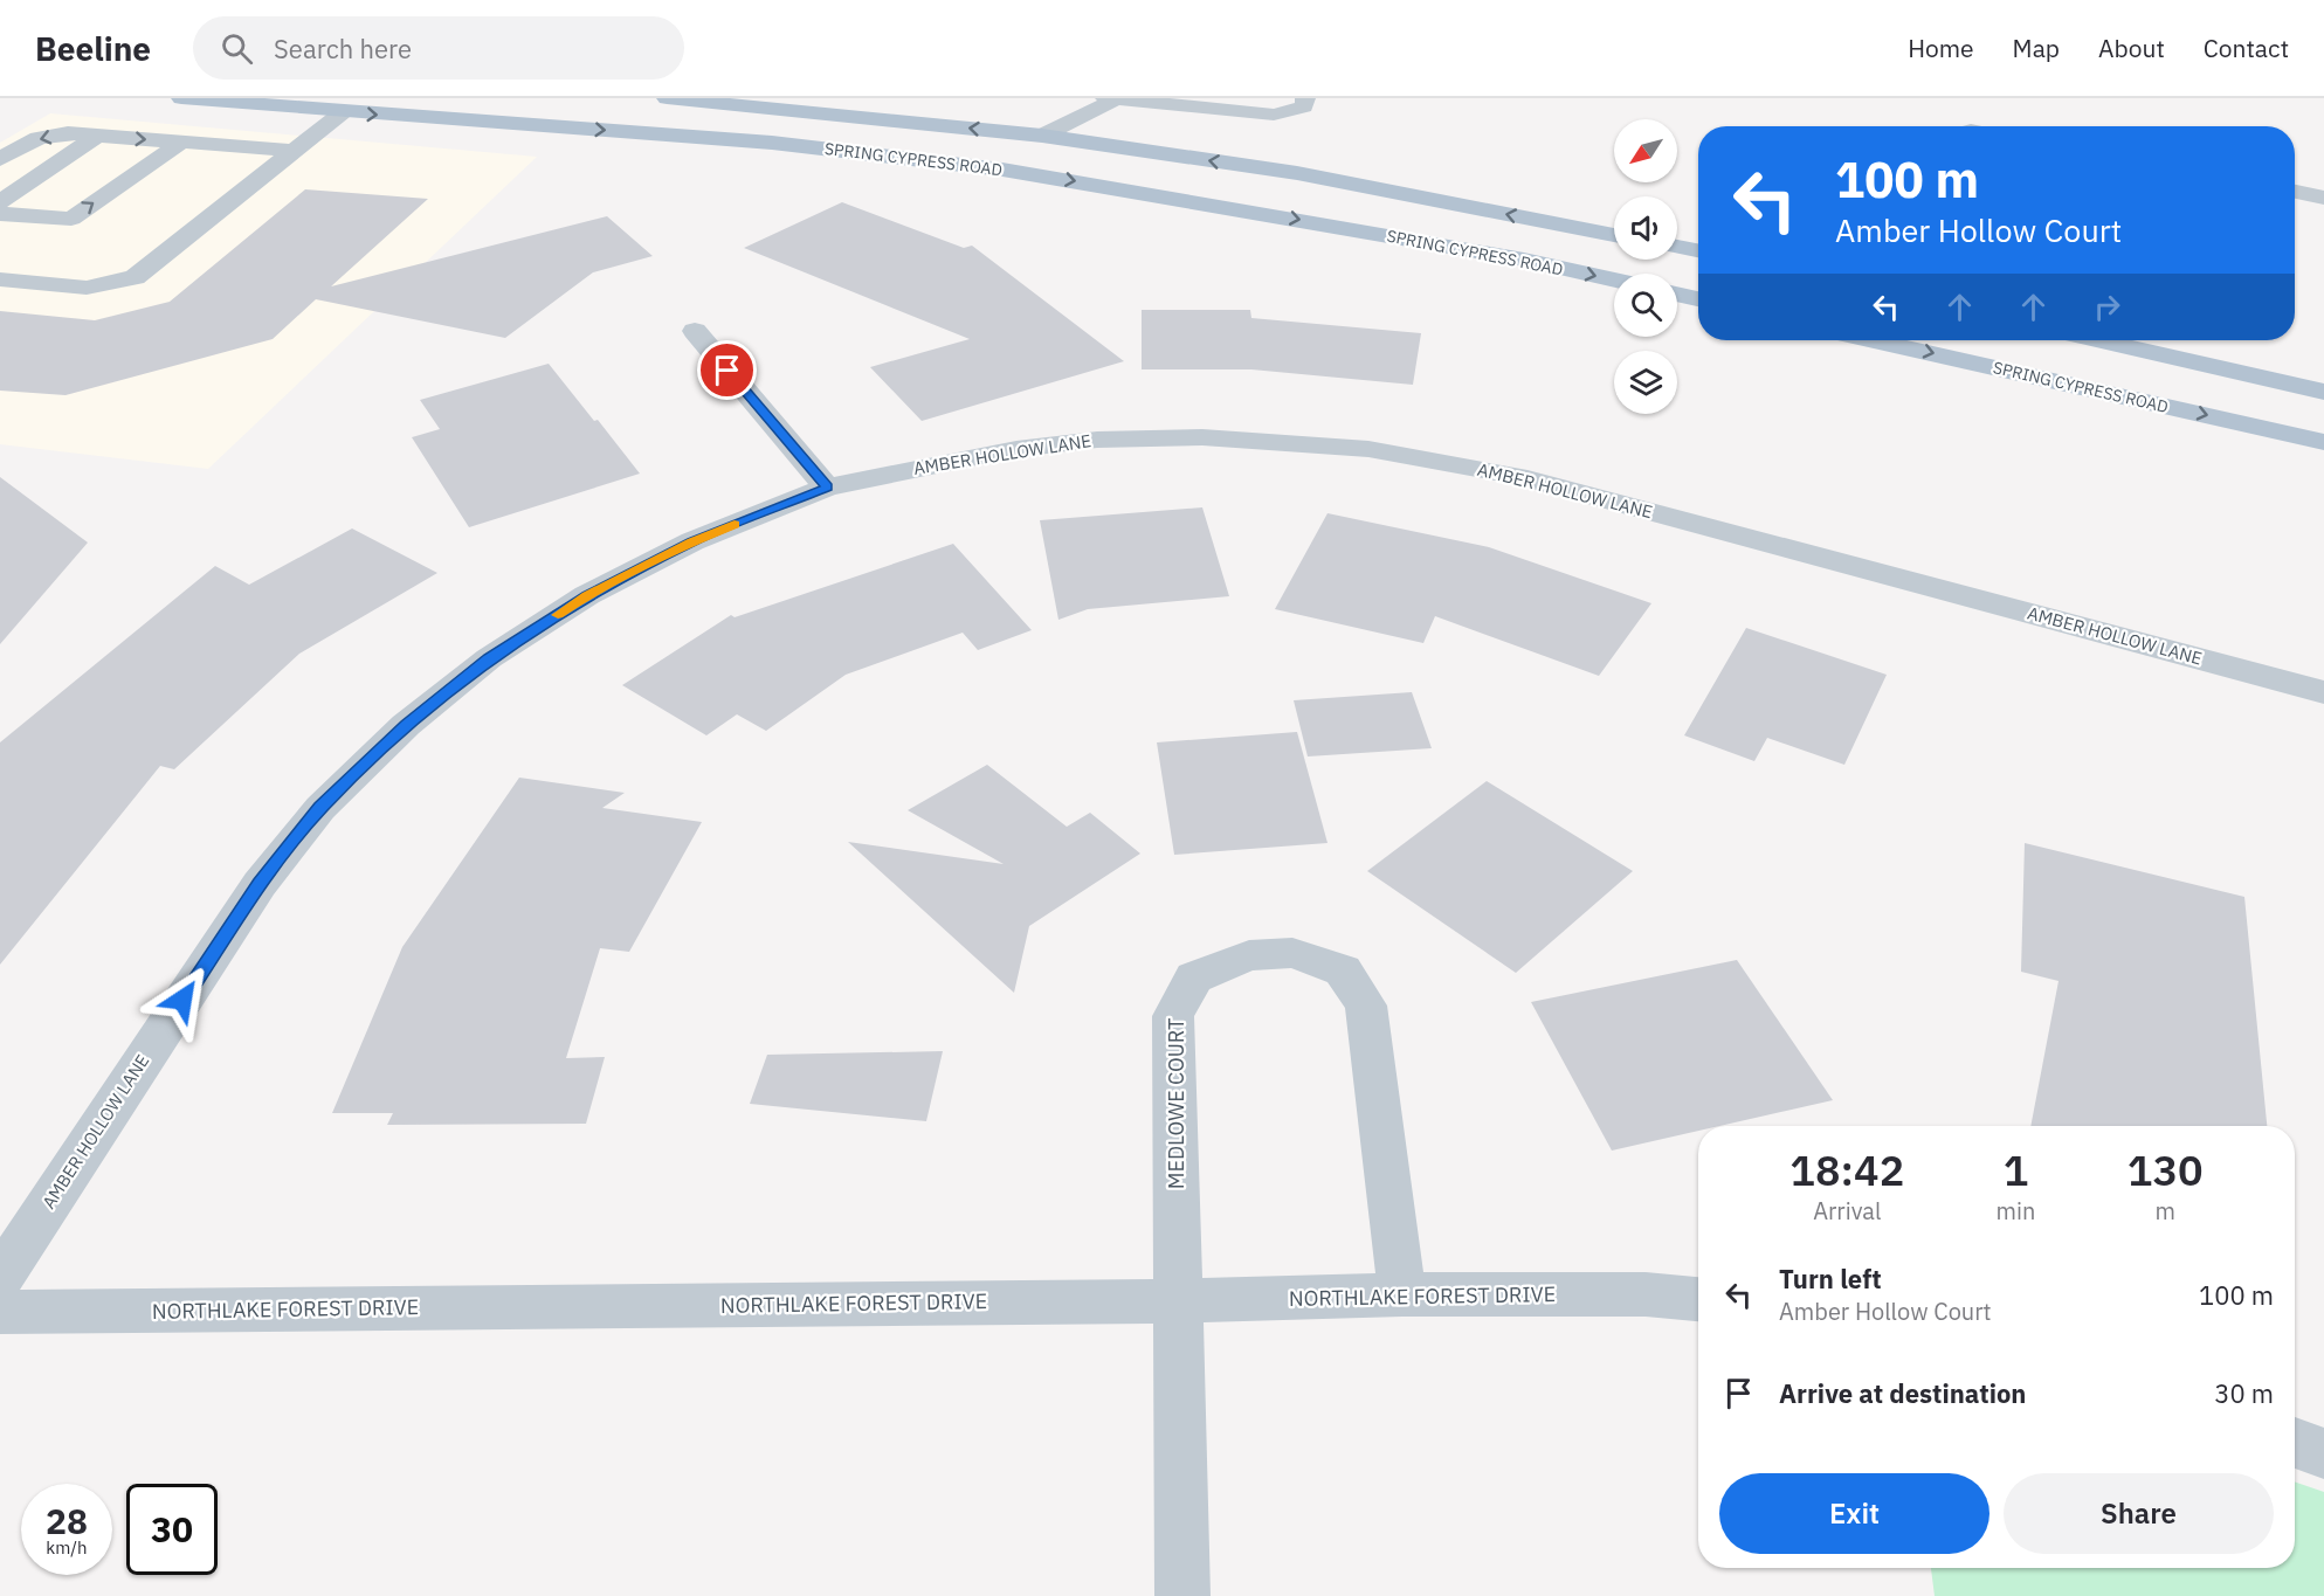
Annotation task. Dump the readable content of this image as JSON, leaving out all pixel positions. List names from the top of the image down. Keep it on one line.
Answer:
{"streets":{"main road":["SPRING CYPRESS ROAD"],"street":["AMBER HOLLOW LANE","MEDLOWE COURT","NORTHLAKE FOREST DRIVE"]},"crossings":[["MEDLOWE COURT","NORTHLAKE FOREST DRIVE"]],"north":"bottom left","page":{"header":"Beeline","search":"Search here","nav":["Home","Map","About","Contact"],"turn":["100 m","Amber Hollow Court"],"eta":["18:42","Arrival","1","min","130","m"],"list":[{"name":"Turn left","note":"Amber Hollow Court","value":"100 m"},{"name":"Arrive at destination","value":"30 m"}],"buttons":["Exit","Share"],"speed":"28 km/h","limit":"30"}}
